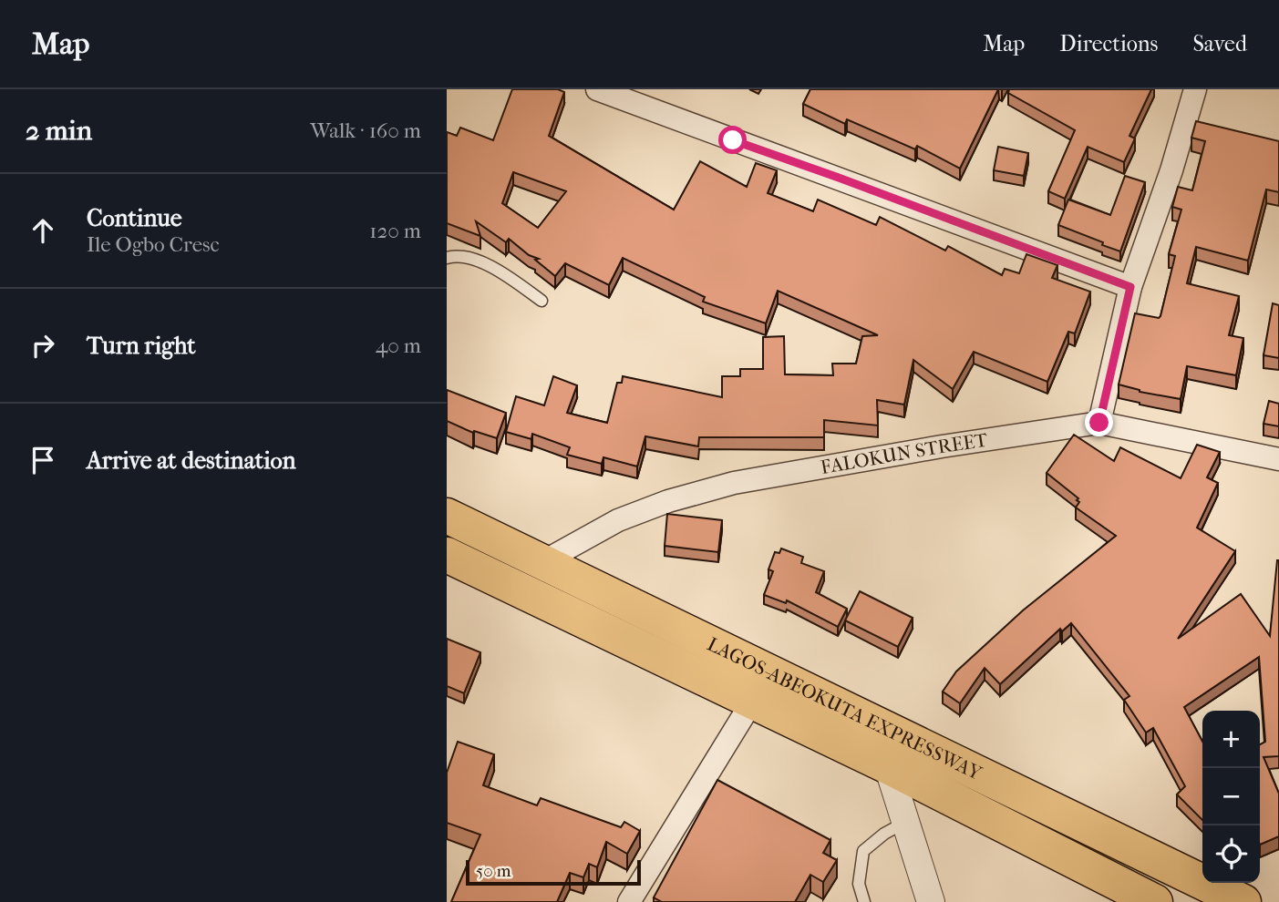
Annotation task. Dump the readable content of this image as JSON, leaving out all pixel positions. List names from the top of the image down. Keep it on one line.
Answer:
{"streets":{"highway":["LAGOS-ABEOKUTA EXPRESSWAY"],"street":["FALOKUN STREET"]},"crossings":[["FALOKUN STREET","LAGOS-ABEOKUTA EXPRESSWAY"]],"scale_bar":"50 m","page":{"header":"Map","nav":["Map","Directions","Saved"],"heading":["2 min","Walk · 160 m"],"list":[["Continue","Ile Ogbo Cresc","120 m"],["Turn right","40 m"],"Arrive at destination"],"map_buttons":["+","−"],"scale":"50 m"}}
